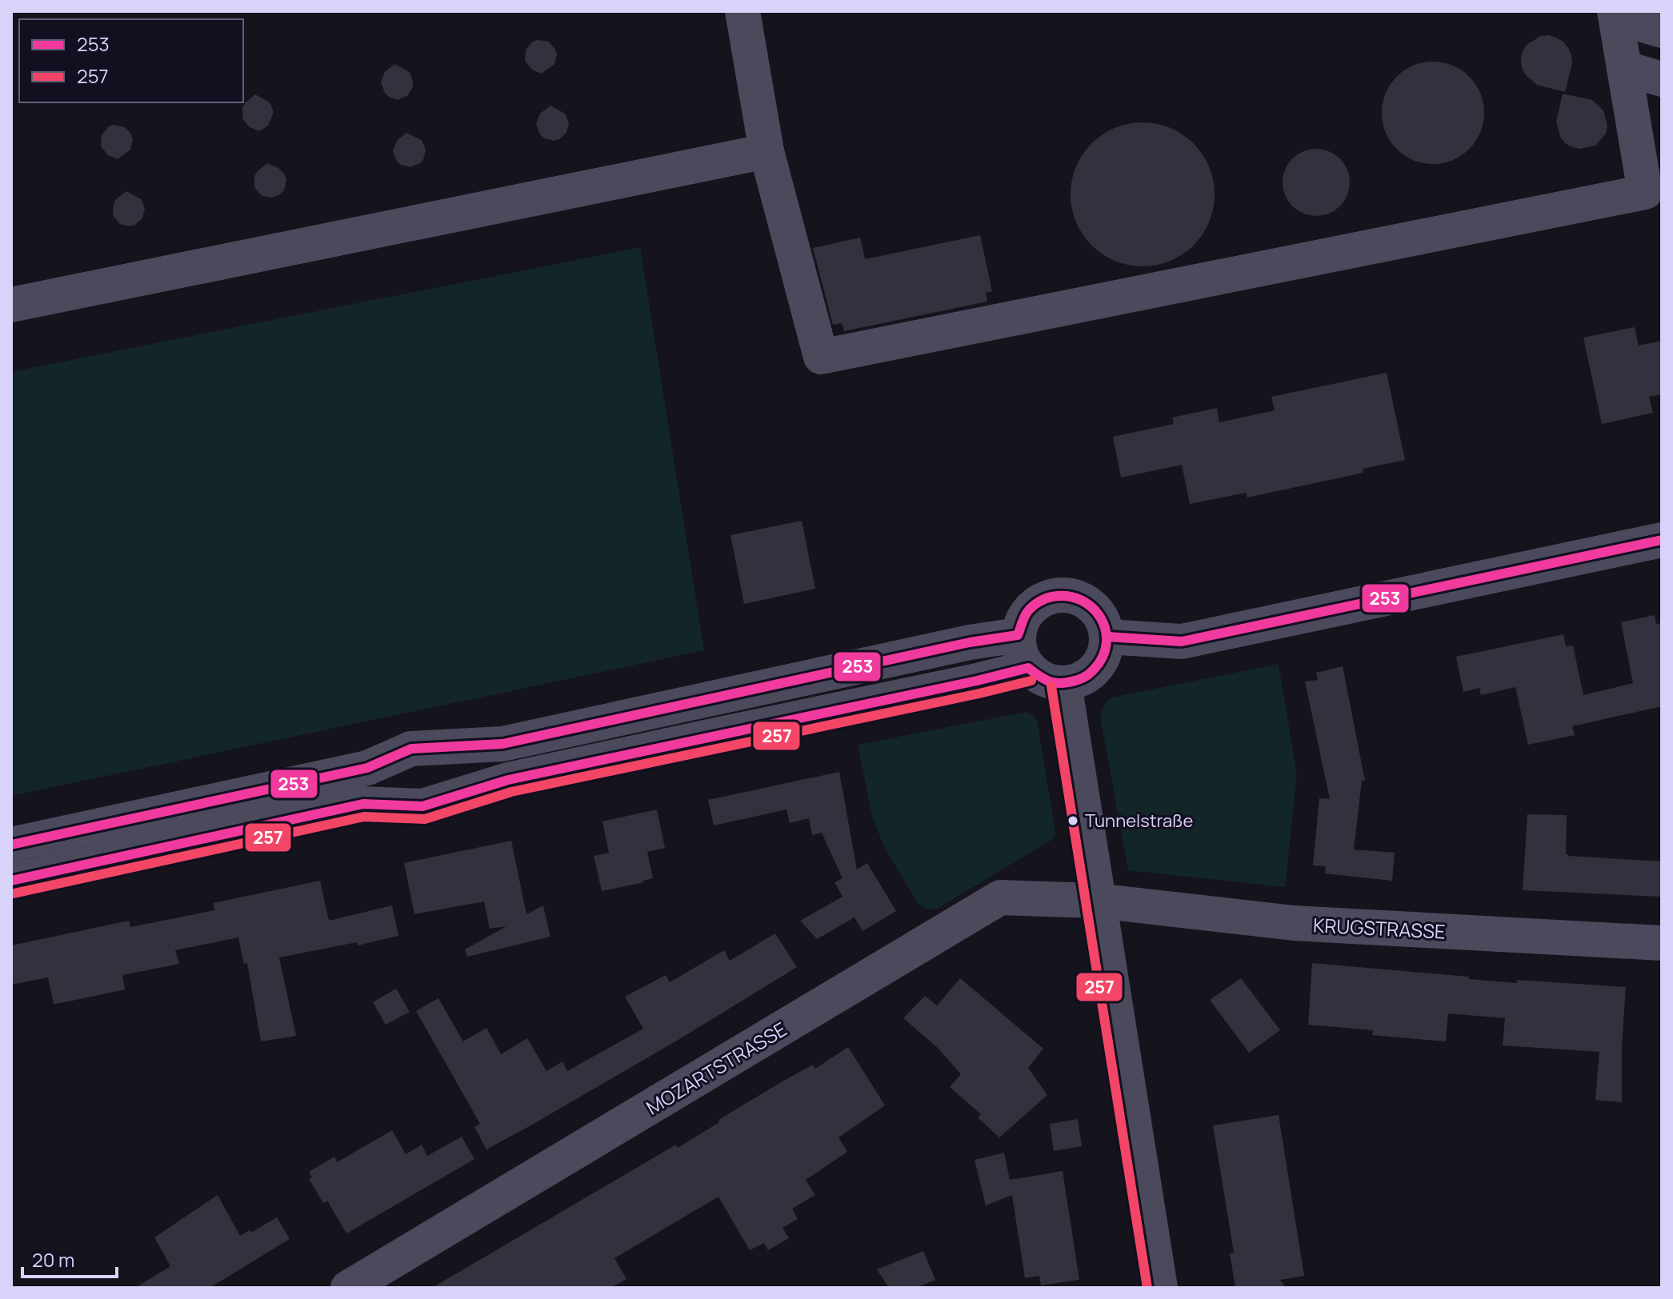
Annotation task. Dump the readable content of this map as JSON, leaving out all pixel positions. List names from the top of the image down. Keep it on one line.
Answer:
{"streets":{"street":["KRUGSTRASSE","MOZARTSTRASSE"]},"crossings":[["KRUGSTRASSE","MOZARTSTRASSE"]],"places":["Tunnelstraße"],"lines":["transit line 253","transit line 257"],"legend":["253","257"],"scale_bar":"20 m"}
